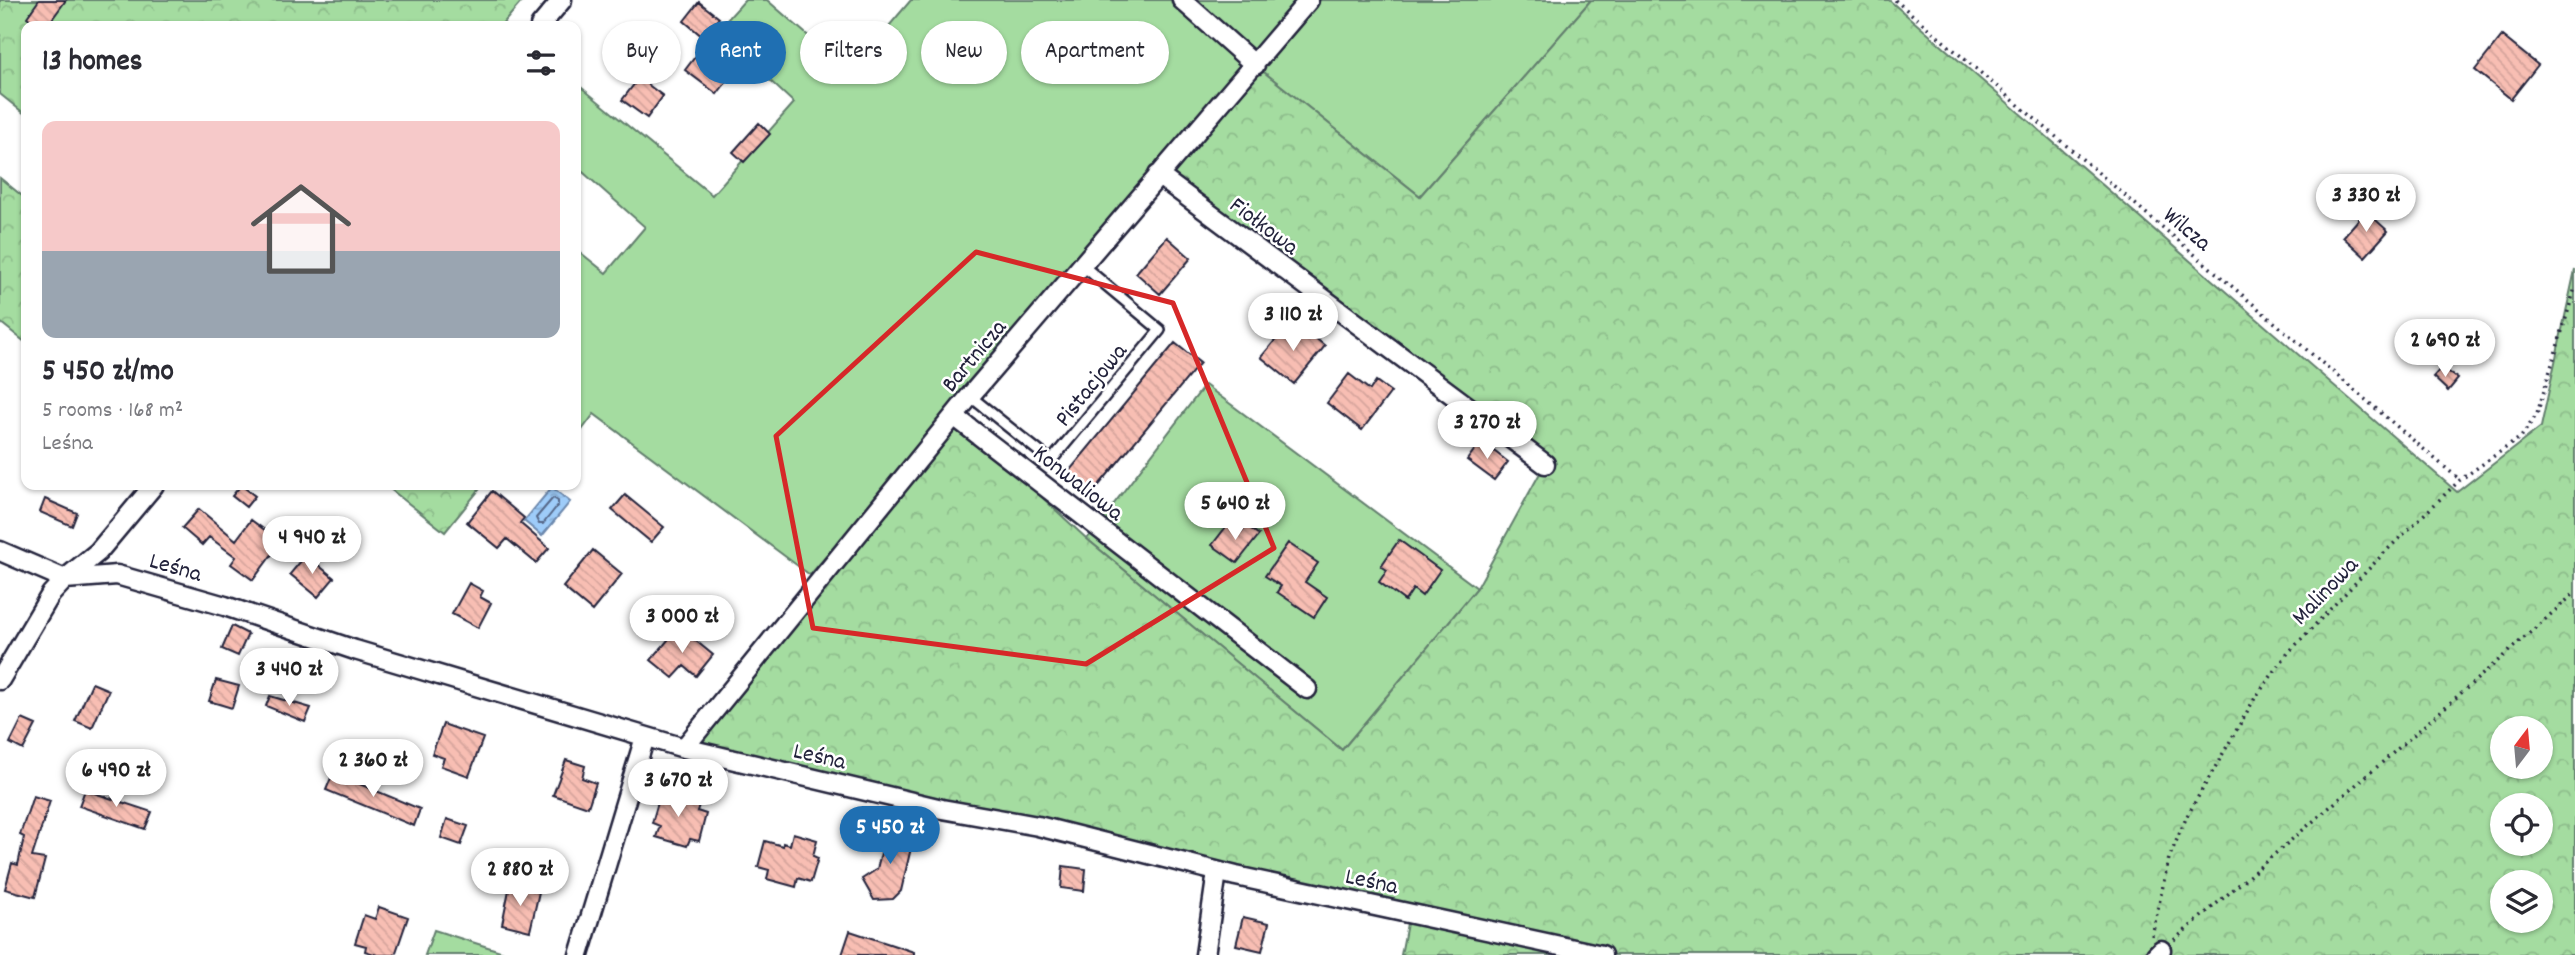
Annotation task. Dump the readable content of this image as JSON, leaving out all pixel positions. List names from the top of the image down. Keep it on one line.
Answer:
{"streets":{"street":["Fiołkowa","Bartnicza","Konwaliowa","Leśna"],"lane":["Pistacjowa"],"path":["Wilcza","Malinowa"]},"crossings":[["Fiołkowa","Bartnicza"],["Wilcza","Malinowa"],["Bartnicza","Pistacjowa"],["Bartnicza","Konwaliowa"],["Bartnicza","Leśna"]],"north":"top","page":{"chip":["Buy","Rent","Filters","New","Apartment"],"heading":"13 homes","list":[{"name":"5 450 zł/mo","note":"5 rooms · 168 m² · Leśna"}],"price":["3 330 zł","3 110 zł","2 690 zł","3 270 zł","5 640 zł","4 940 zł","3 000 zł","3 440 zł","2 360 zł","6 490 zł","3 670 zł","5 450 zł","2 880 zł"]}}
